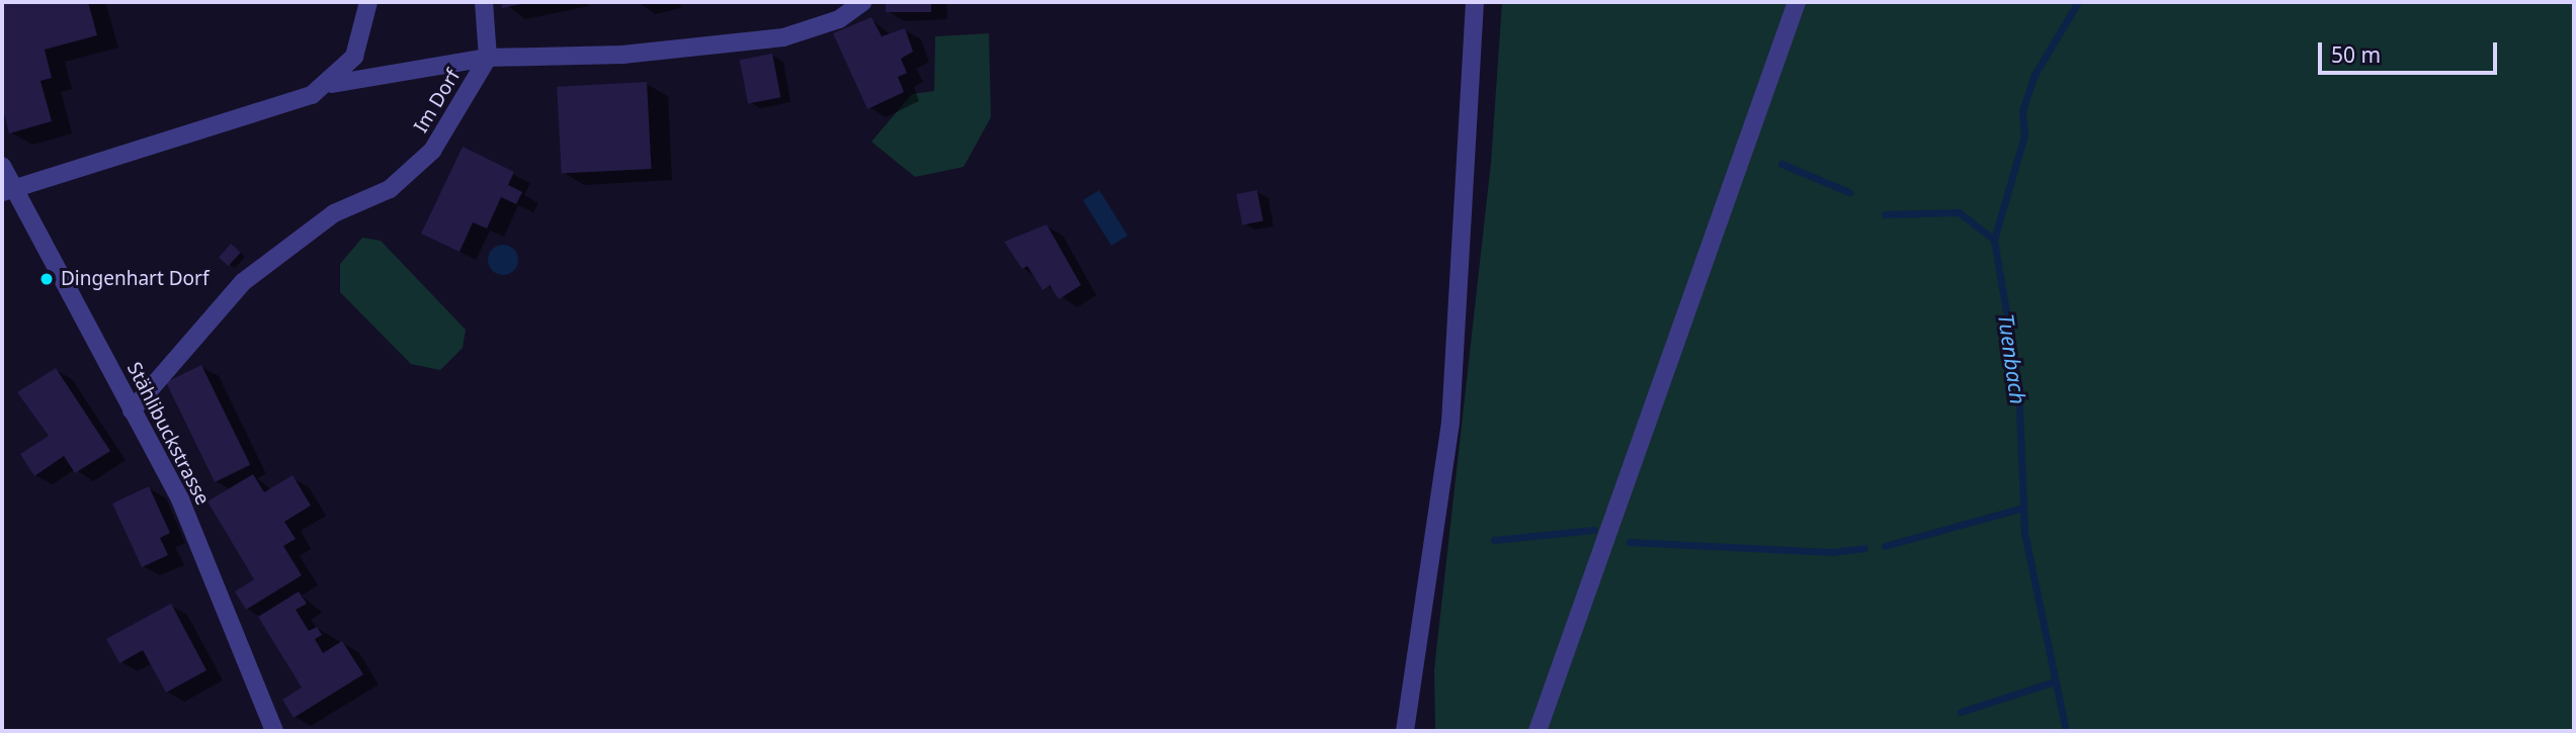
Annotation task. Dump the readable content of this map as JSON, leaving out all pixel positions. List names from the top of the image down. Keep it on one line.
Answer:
{"streets":{"street":["Im Dorf","Stählibuckstrasse"]},"crossings":[["Im Dorf","Stählibuckstrasse"]],"water":["Tuenbach"],"places":["Dingenhart Dorf"],"scale_bar":"50 m"}
